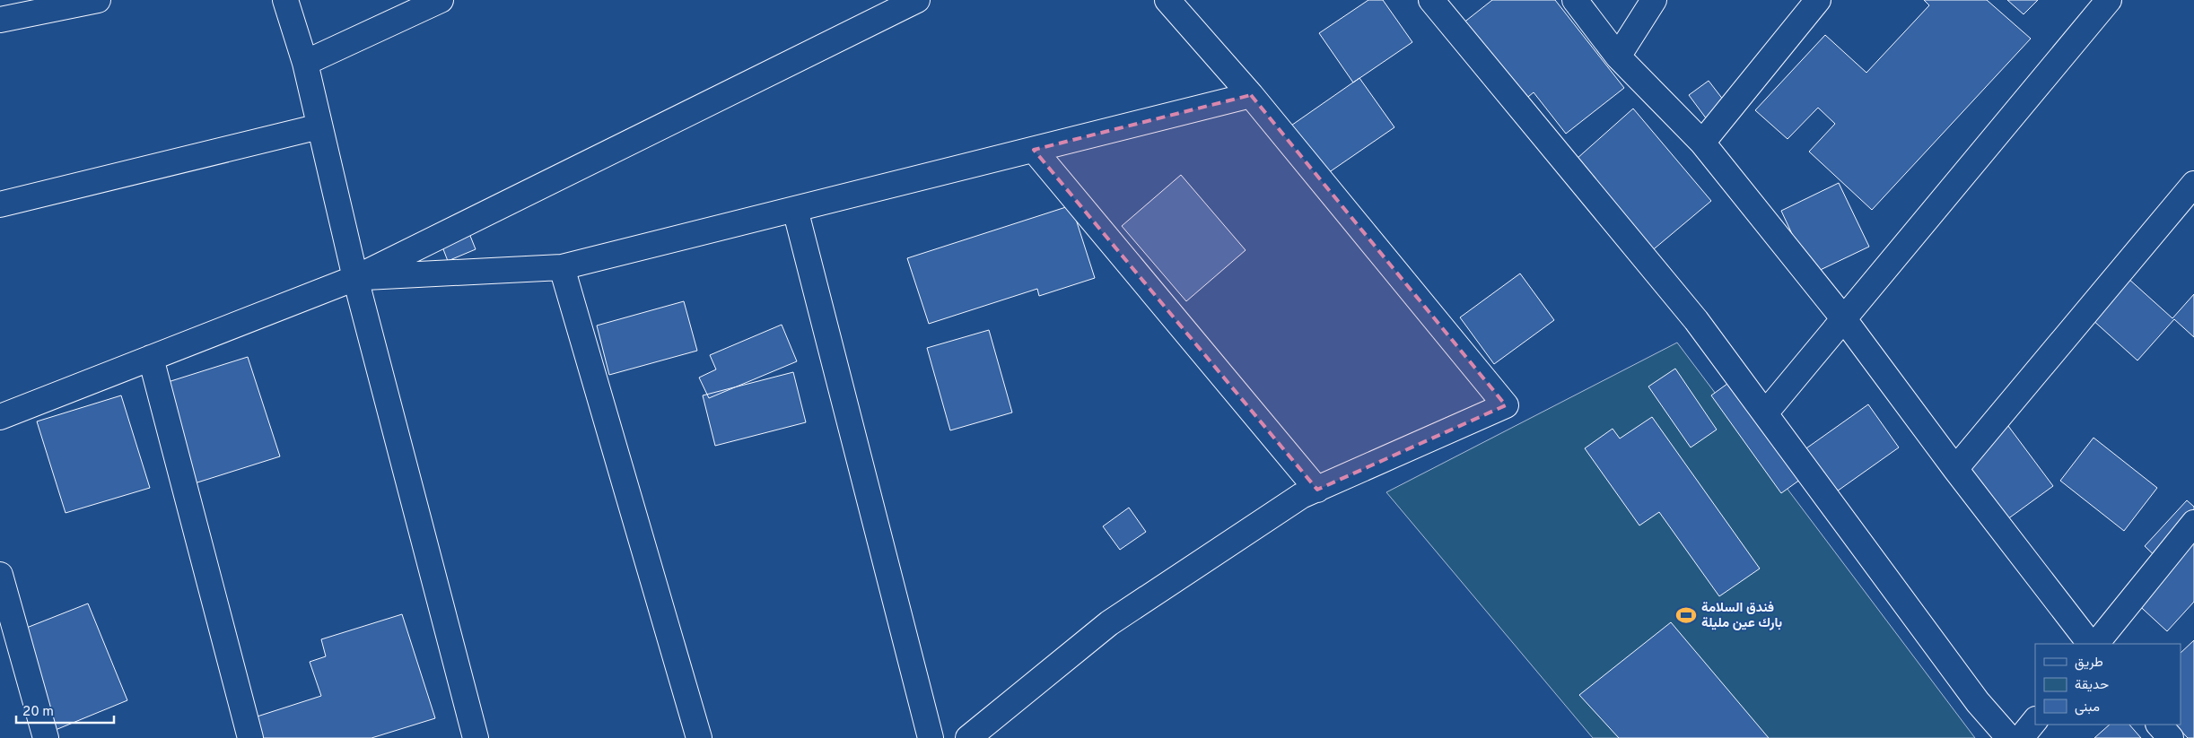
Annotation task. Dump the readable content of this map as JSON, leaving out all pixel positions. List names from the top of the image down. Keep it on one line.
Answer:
{"places":{"sports":["فندق السلامة بارك عين مليلة"]},"legend":["طريق","حديقة","مبنى"],"scale_bar":"20 m"}
